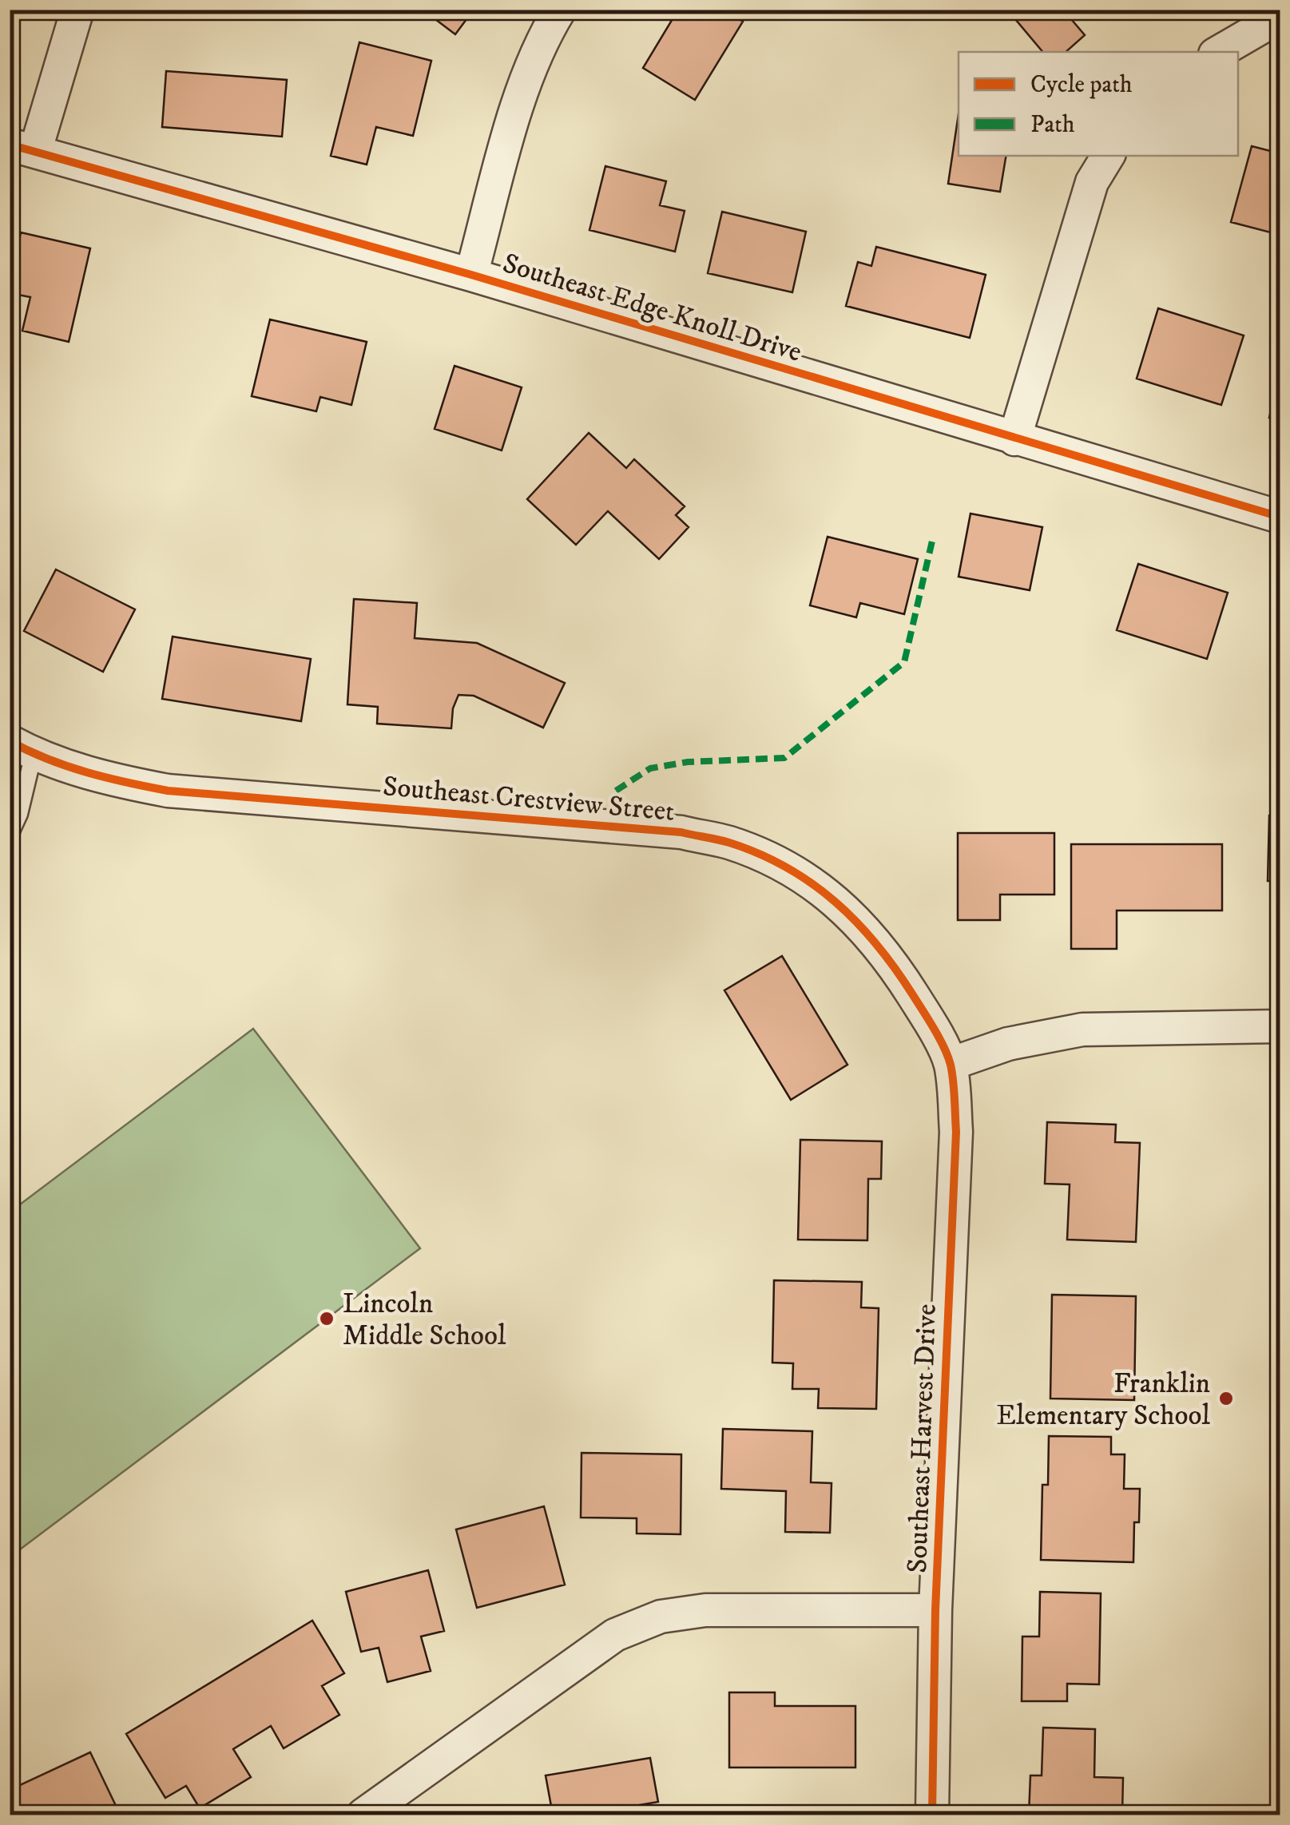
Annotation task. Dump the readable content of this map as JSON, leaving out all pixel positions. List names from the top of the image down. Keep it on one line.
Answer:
{"streets":{"street":["Southeast Edge Knoll Drive","Southeast Crestview Street","Southeast Harvest Drive"]},"crossings":[["Southeast Crestview Street","Southeast Harvest Drive"]],"places":["Lincoln Middle School","Franklin Elementary School"],"legend":["Cycle path","Path"]}
